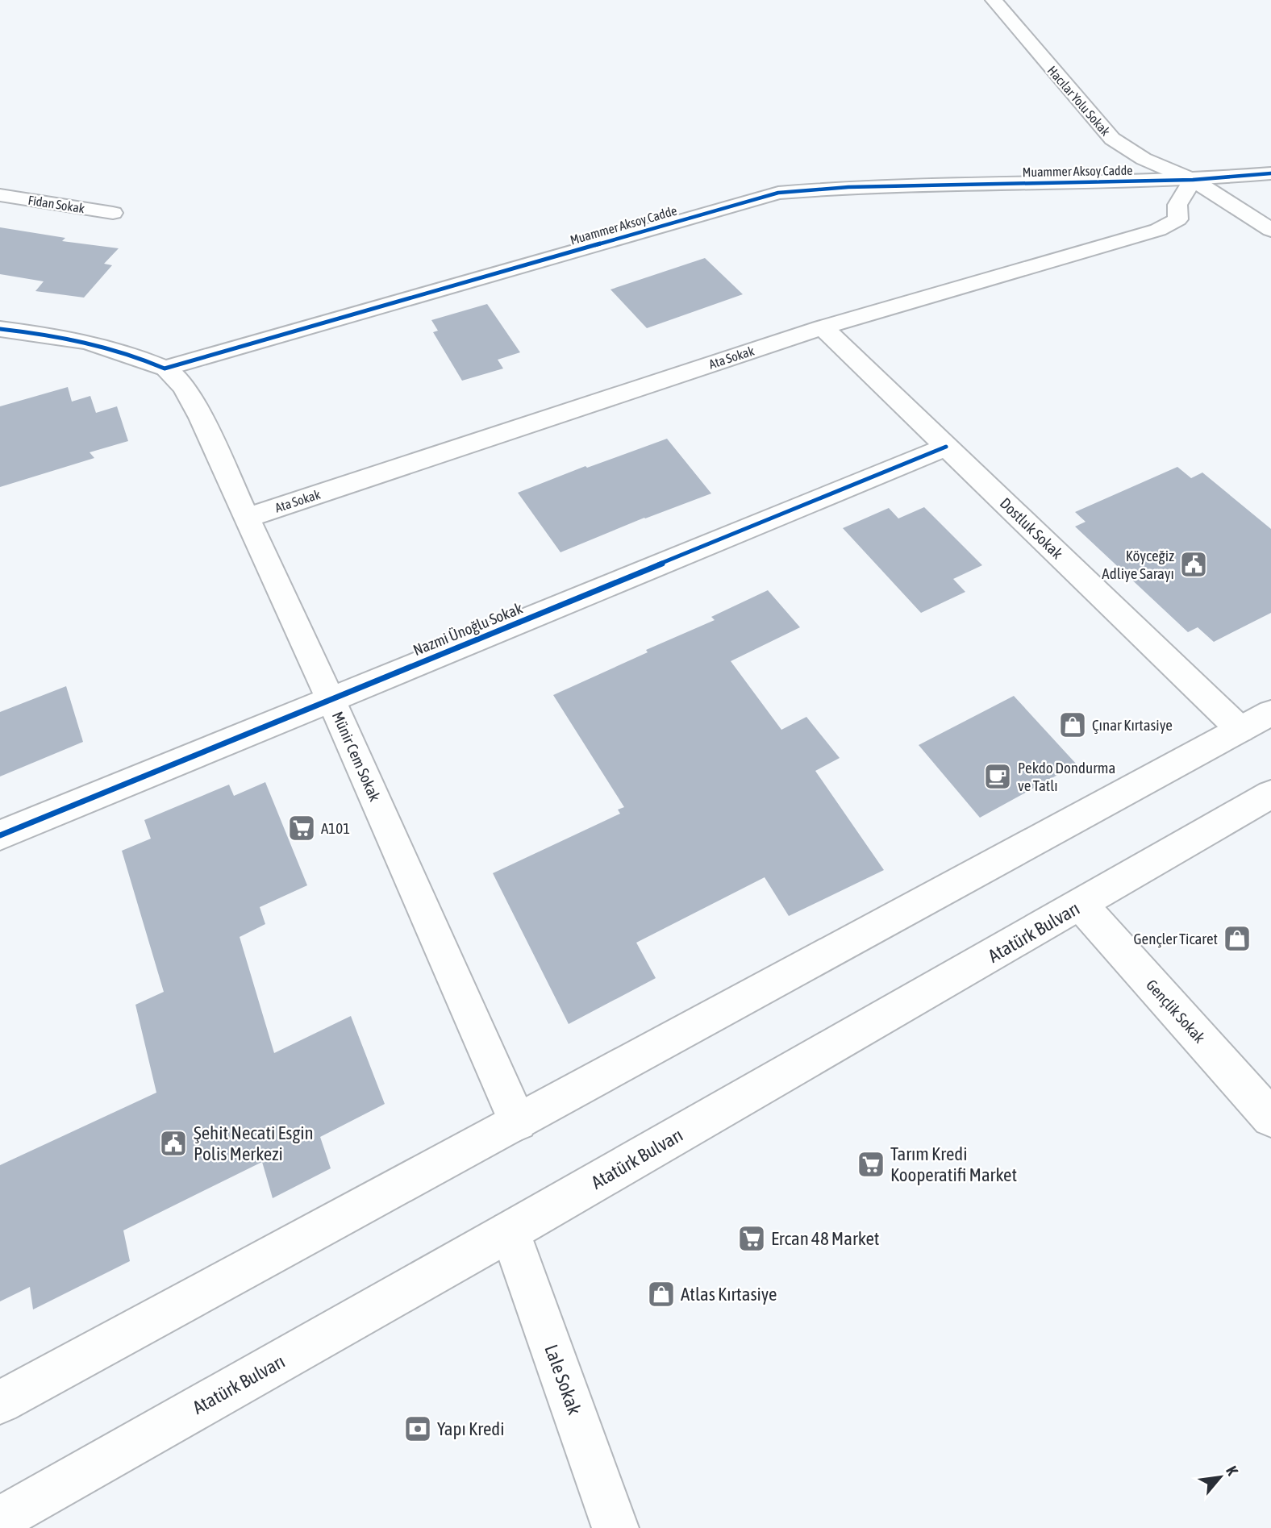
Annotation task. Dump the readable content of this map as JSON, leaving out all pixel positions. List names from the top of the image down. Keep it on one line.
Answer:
{"streets":{"street":["Hacılar Yolu Sokak","Muammer Aksoy Cadde","Fidan Sokak","Ata Sokak","Dostluk Sokak","Nazmi Ünoğlu Sokak","Münir Cem Sokak","Atatürk Bulvarı","Gençlik Sokak","Lale Sokak"]},"crossings":[["Hacılar Yolu Sokak","Muammer Aksoy Cadde"],["Hacılar Yolu Sokak","Ata Sokak"],["Muammer Aksoy Cadde","Ata Sokak"],["Muammer Aksoy Cadde","Münir Cem Sokak"],["Ata Sokak","Dostluk Sokak"],["Ata Sokak","Münir Cem Sokak"],["Dostluk Sokak","Nazmi Ünoğlu Sokak"],["Nazmi Ünoğlu Sokak","Münir Cem Sokak"],["Atatürk Bulvarı","Gençlik Sokak"],["Atatürk Bulvarı","Lale Sokak"]],"places":{"public building":["Köyceğiz Adliye Sarayı","Şehit Necati Esgin Polis Merkezi"],"shop":["Çınar Kırtasiye","Gençler Ticaret","Atlas Kırtasiye"],"cafe":["Pekdo Dondurma ve Tatlı"],"supermarket":["A101","Tarım Kredi Kooperatifi Market","Ercan 48 Market"],"bank":["Yapı Kredi"]},"north":"top right"}
